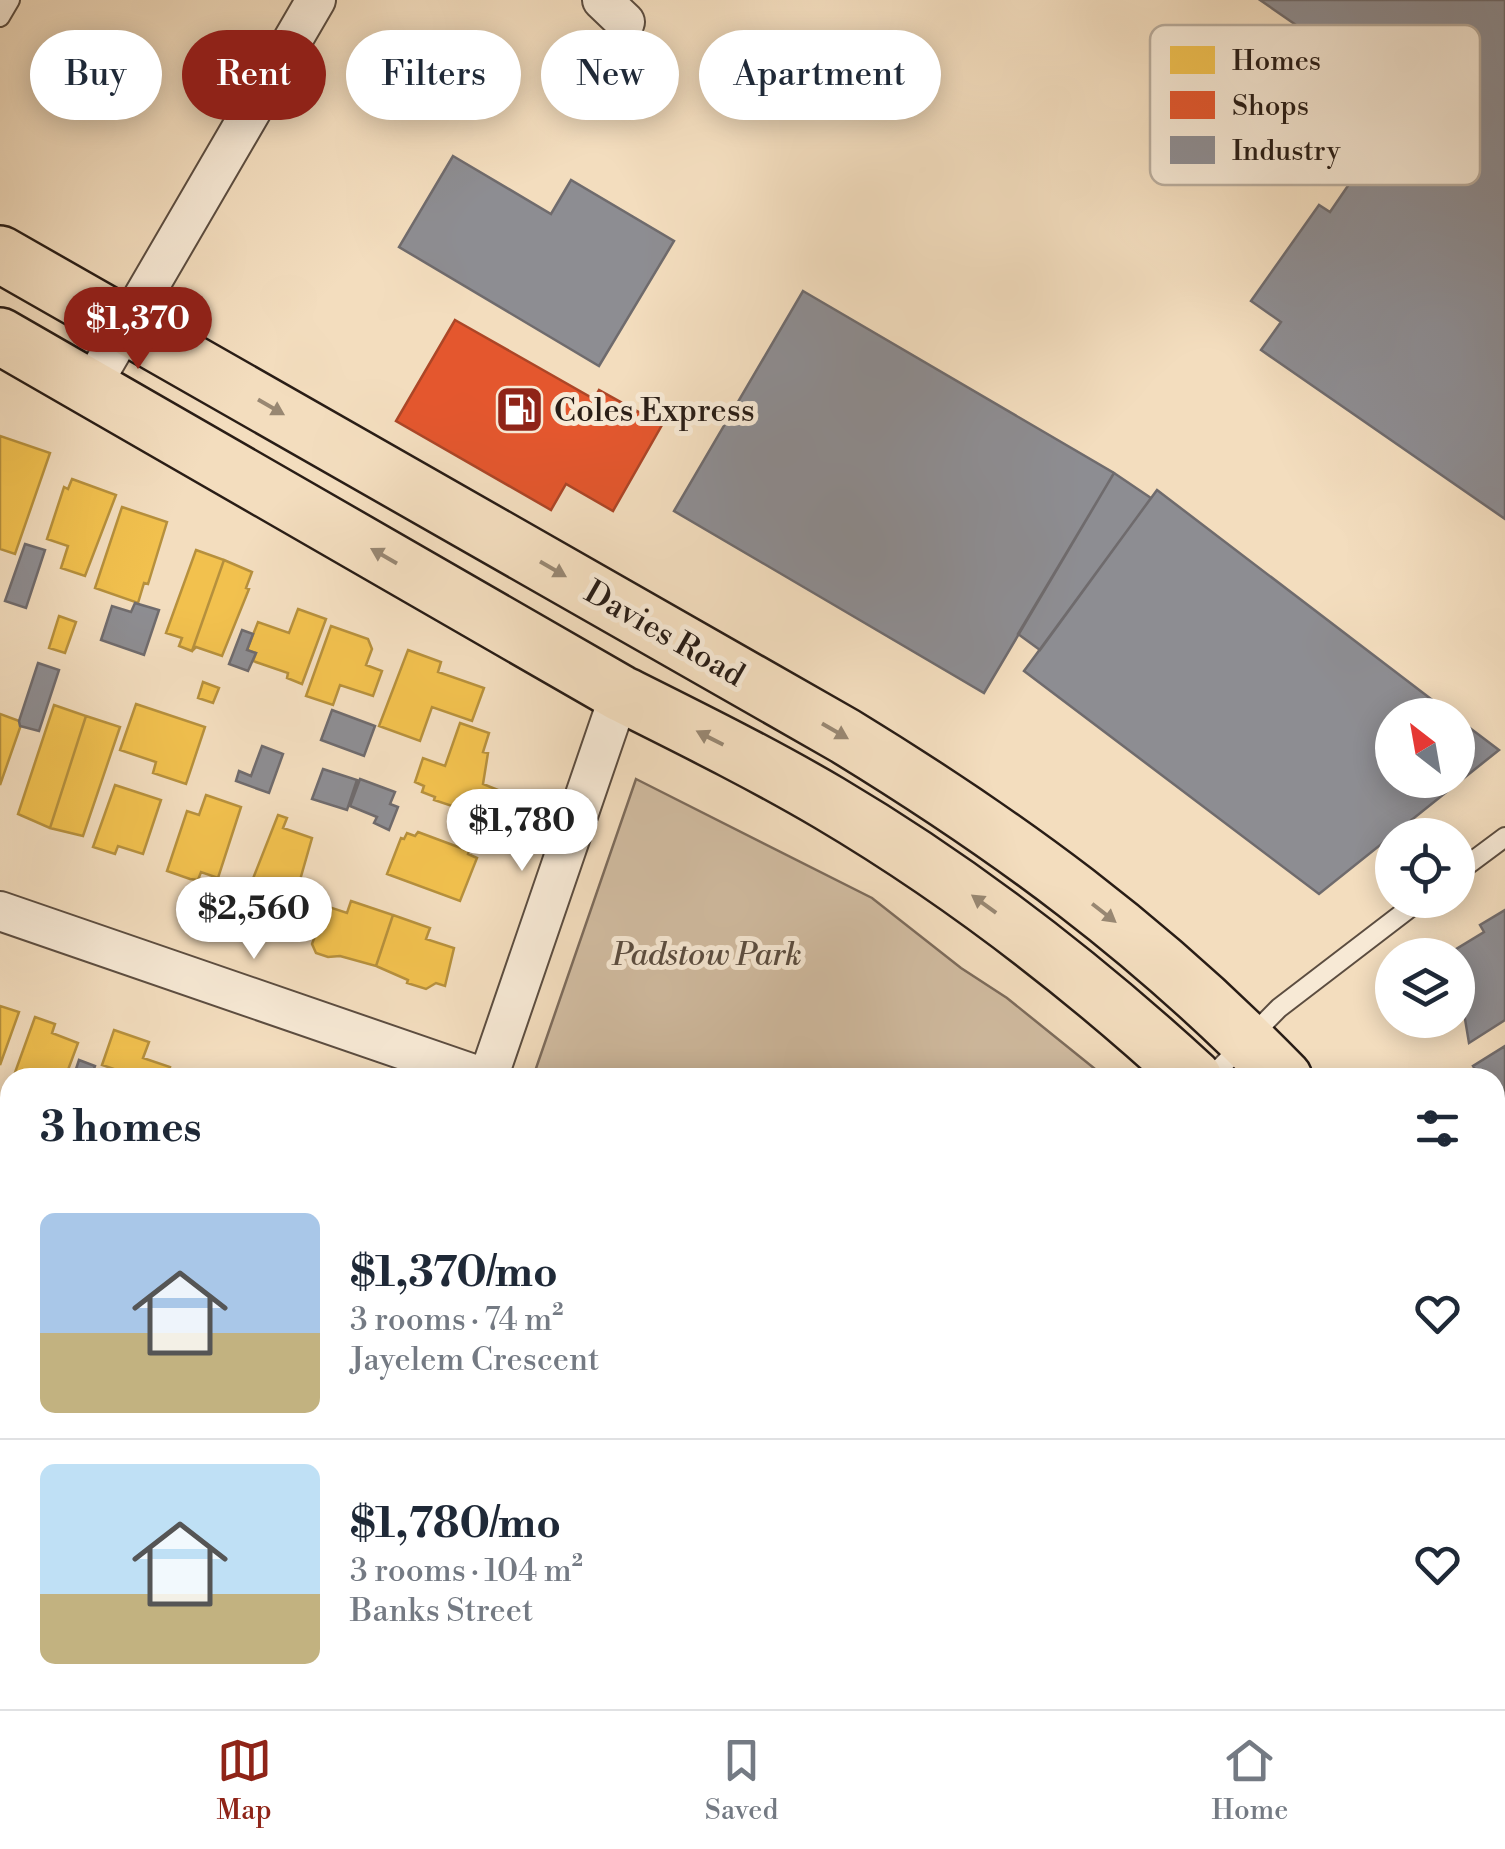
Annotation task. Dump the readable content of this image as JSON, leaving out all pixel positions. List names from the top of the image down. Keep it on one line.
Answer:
{"streets":{"highway":["Davies Road"]},"parks":["Padstow Park"],"places":{"fuel station":["Coles Express"]},"legend":["Homes","Shops","Industry"],"north":"top left","page":{"chip":["Buy","Rent","Filters","New","Apartment"],"price":["$1,370","$1,780","$2,560"],"heading":"3 homes","list":[{"name":"$1,370/mo","note":"3 rooms · 74 m² · Jayelem Crescent"},{"name":"$1,780/mo","note":"3 rooms · 104 m² · Banks Street"}],"tabs":["Map","Saved","Home"]}}
